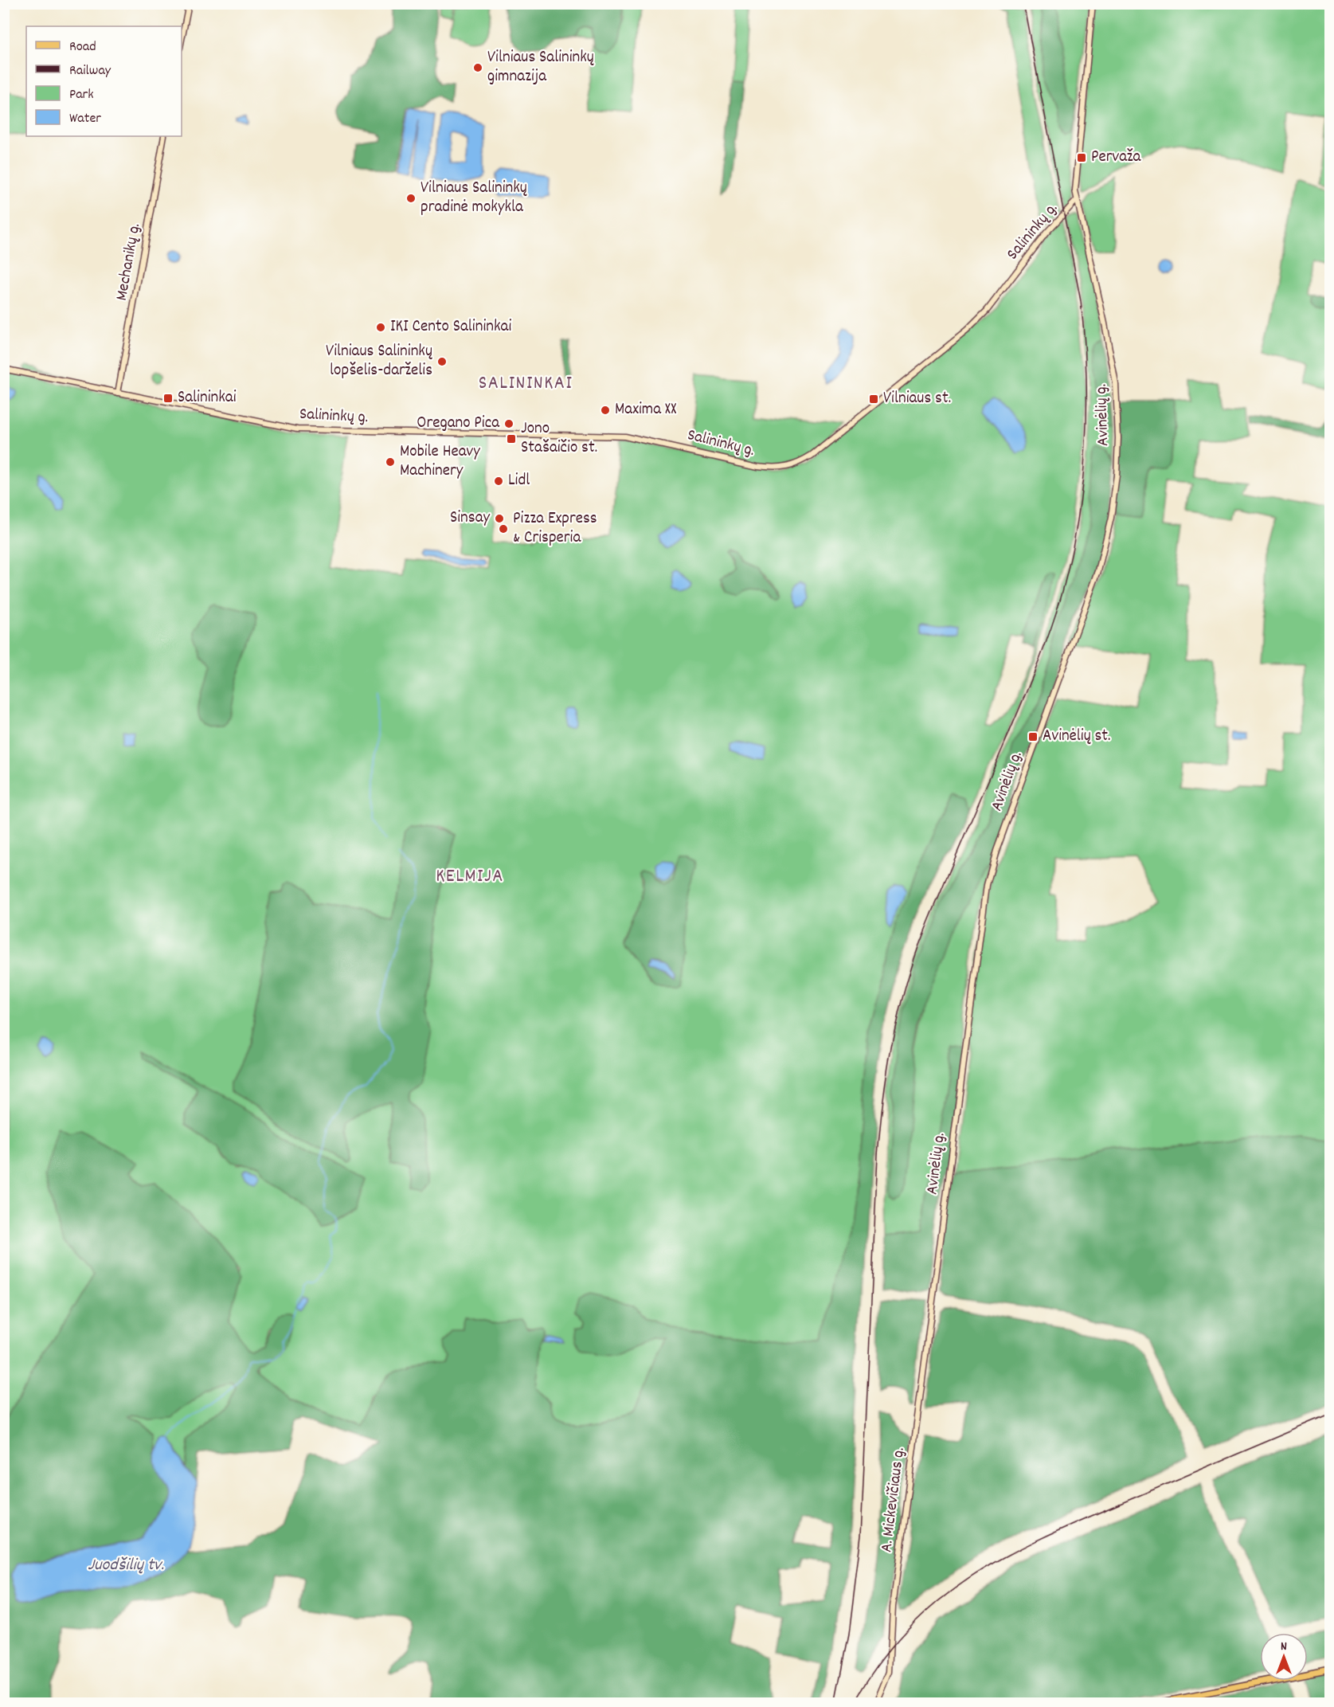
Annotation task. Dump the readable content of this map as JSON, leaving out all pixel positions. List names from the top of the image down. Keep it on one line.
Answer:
{"streets":{"main road":["Salininkų g.","Mechanikų g.","Avinėlių g.","A. Mickevičiaus g."]},"crossings":[["Salininkų g.","Mechanikų g."],["Salininkų g.","Avinėlių g."],["Avinėlių g.","A. Mickevičiaus g."]],"districts":["SALININKAI","KELMIJA"],"water":["Juodšilių tv."],"places":{"other":["Vilniaus Salininkų gimnazija","Vilniaus Salininkų pradinė mokykla","IKI Cento Salininkai","Vilniaus Salininkų lopšelis-darželis","Maxima XX","Oregano Pica","Mobile Heavy Machinery","Lidl","Sinsay","Pizza Express & Crisperia"],"transit":["Pervaža","Salininkai","Vilniaus st.","Jono Stašaičio st.","Avinėlių st."]},"legend":["Road","Railway","Park","Water"],"north":"top"}
